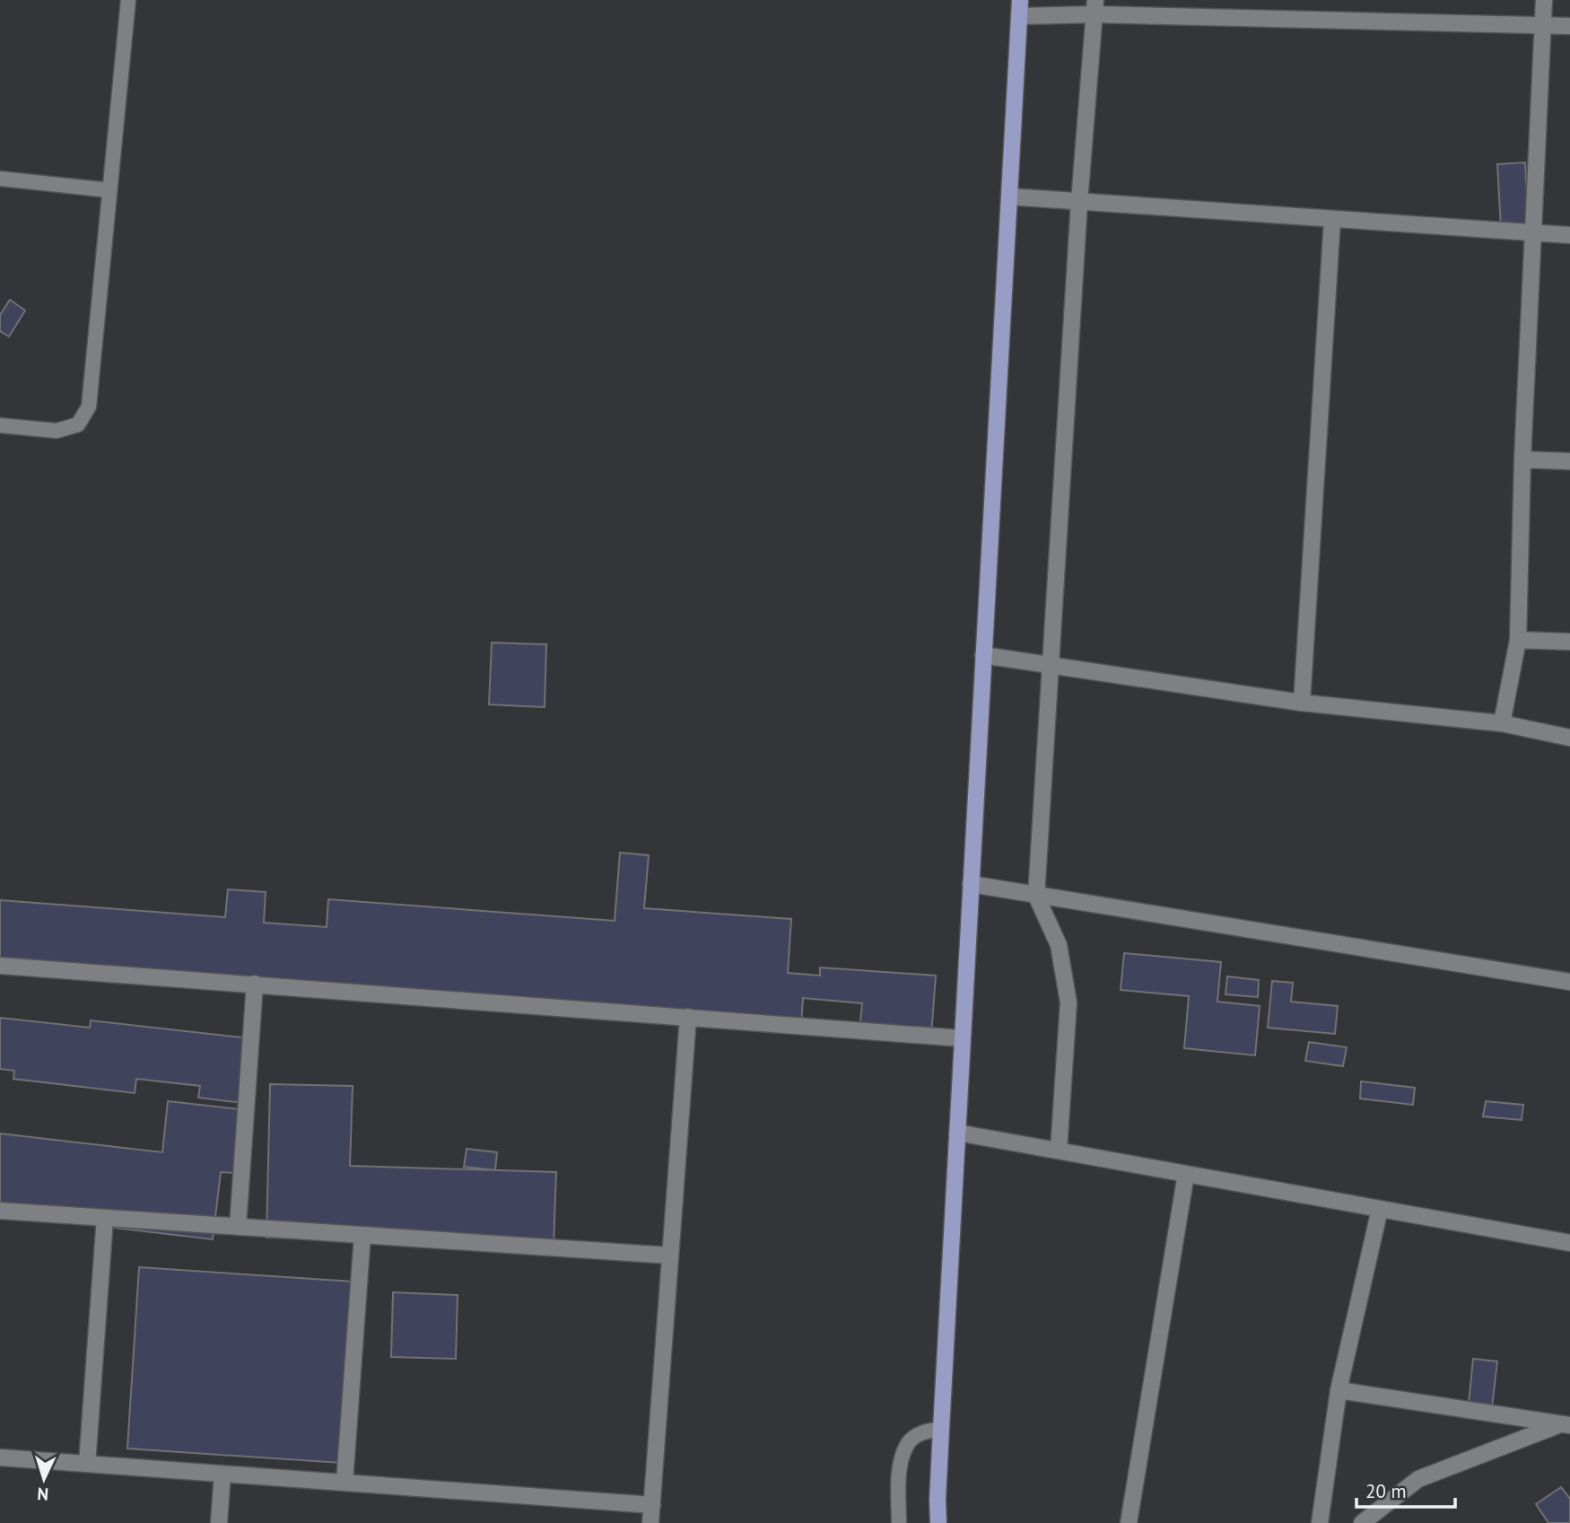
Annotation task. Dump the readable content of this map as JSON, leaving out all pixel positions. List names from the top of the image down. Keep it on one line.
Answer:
{"scale_bar":"20 m","north":"bottom"}
